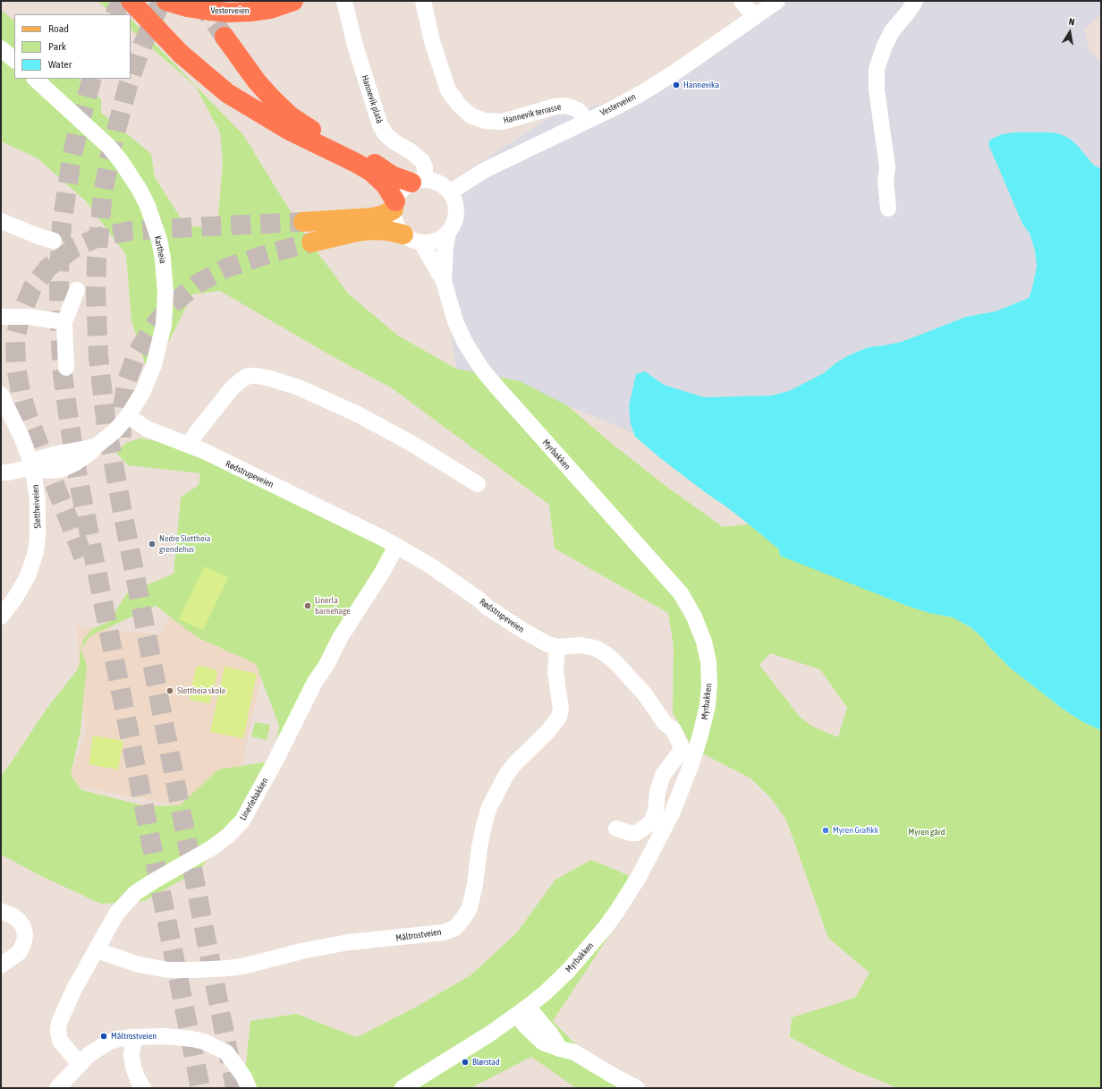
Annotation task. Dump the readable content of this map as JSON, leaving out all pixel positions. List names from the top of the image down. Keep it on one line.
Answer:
{"streets":{"highway":["Vesterveien"],"street":["Hannevik platå","Hannevik terrasse","Kartheia","Myrbakken","Rødstrupeveien","Slettheiveien","Linerlebakken","Måltrostveien"]},"crossings":[["Vesterveien","Hannevik platå"],["Vesterveien","Hannevik terrasse"],["Vesterveien","Myrbakken"],["Hannevik platå","Myrbakken"],["Kartheia","Rødstrupeveien"],["Kartheia","Slettheiveien"],["Rødstrupeveien","Linerlebakken"],["Rødstrupeveien","Måltrostveien"],["Linerlebakken","Måltrostveien"]],"parks":["Myren gård"],"places":["Hannevika","Nedre Slettheia grendehus","Linerla barnehage","Slettheia skole","Myren Grafikk","Måltrostveien","Blørstad"],"legend":["Road","Park","Water"],"north":"top"}
